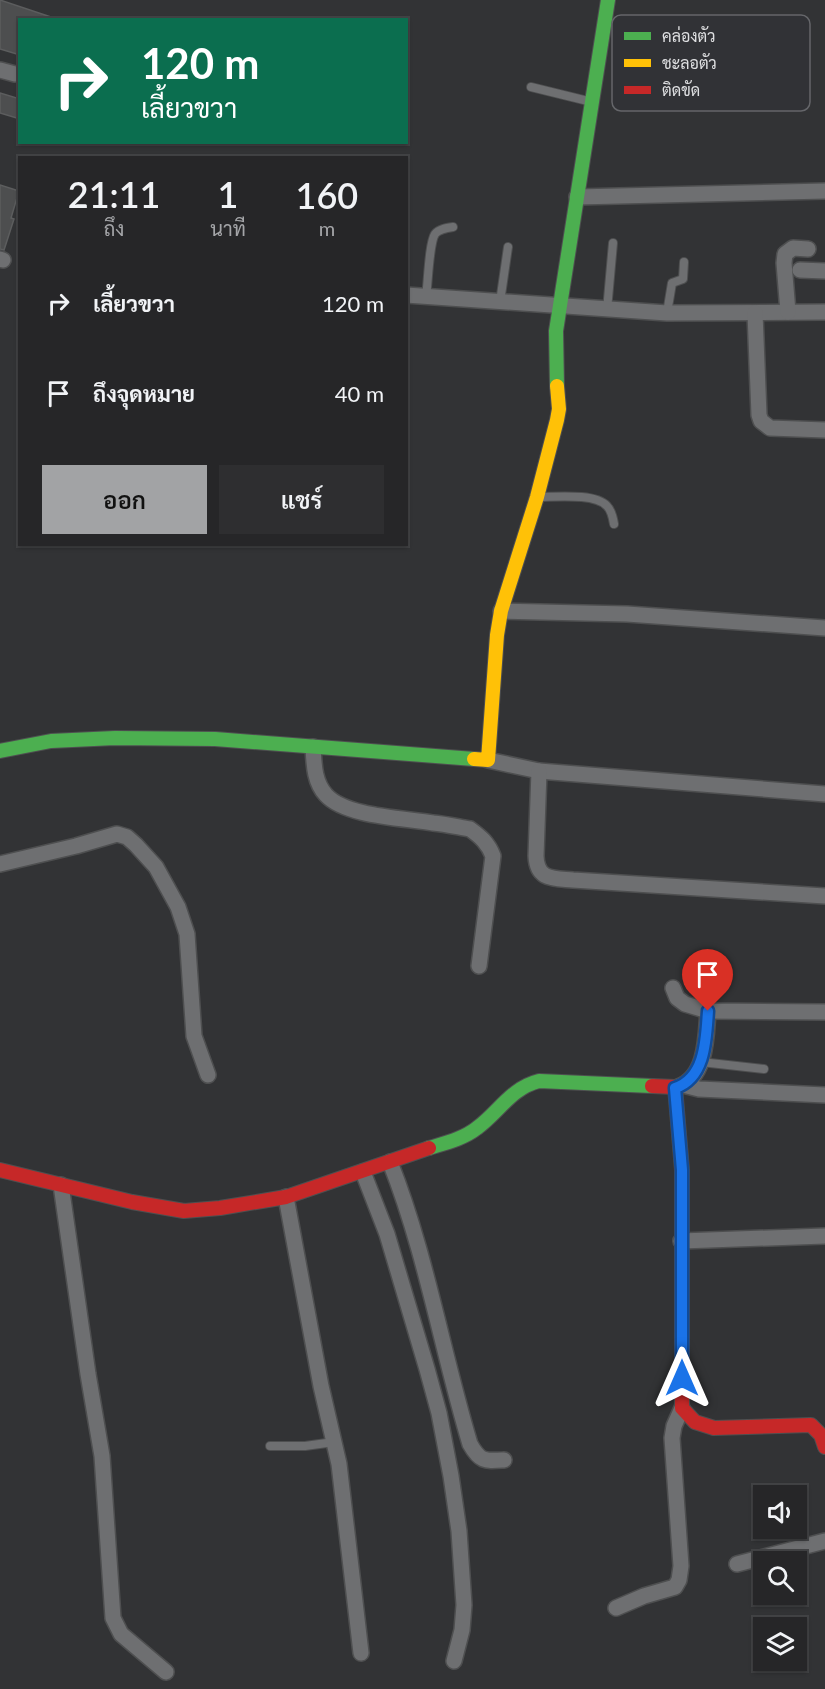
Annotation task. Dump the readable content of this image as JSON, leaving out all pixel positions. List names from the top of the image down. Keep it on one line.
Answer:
{"legend":["คล่องตัว","ชะลอตัว","ติดขัด"],"page":{"turn":["120 m","เลี้ยวขวา"],"eta":["21:11","ถึง","1","นาที","160","m"],"list":[{"name":"เลี้ยวขวา","value":"120 m"},{"name":"ถึงจุดหมาย","value":"40 m"}],"buttons":["ออก","แชร์"]}}
